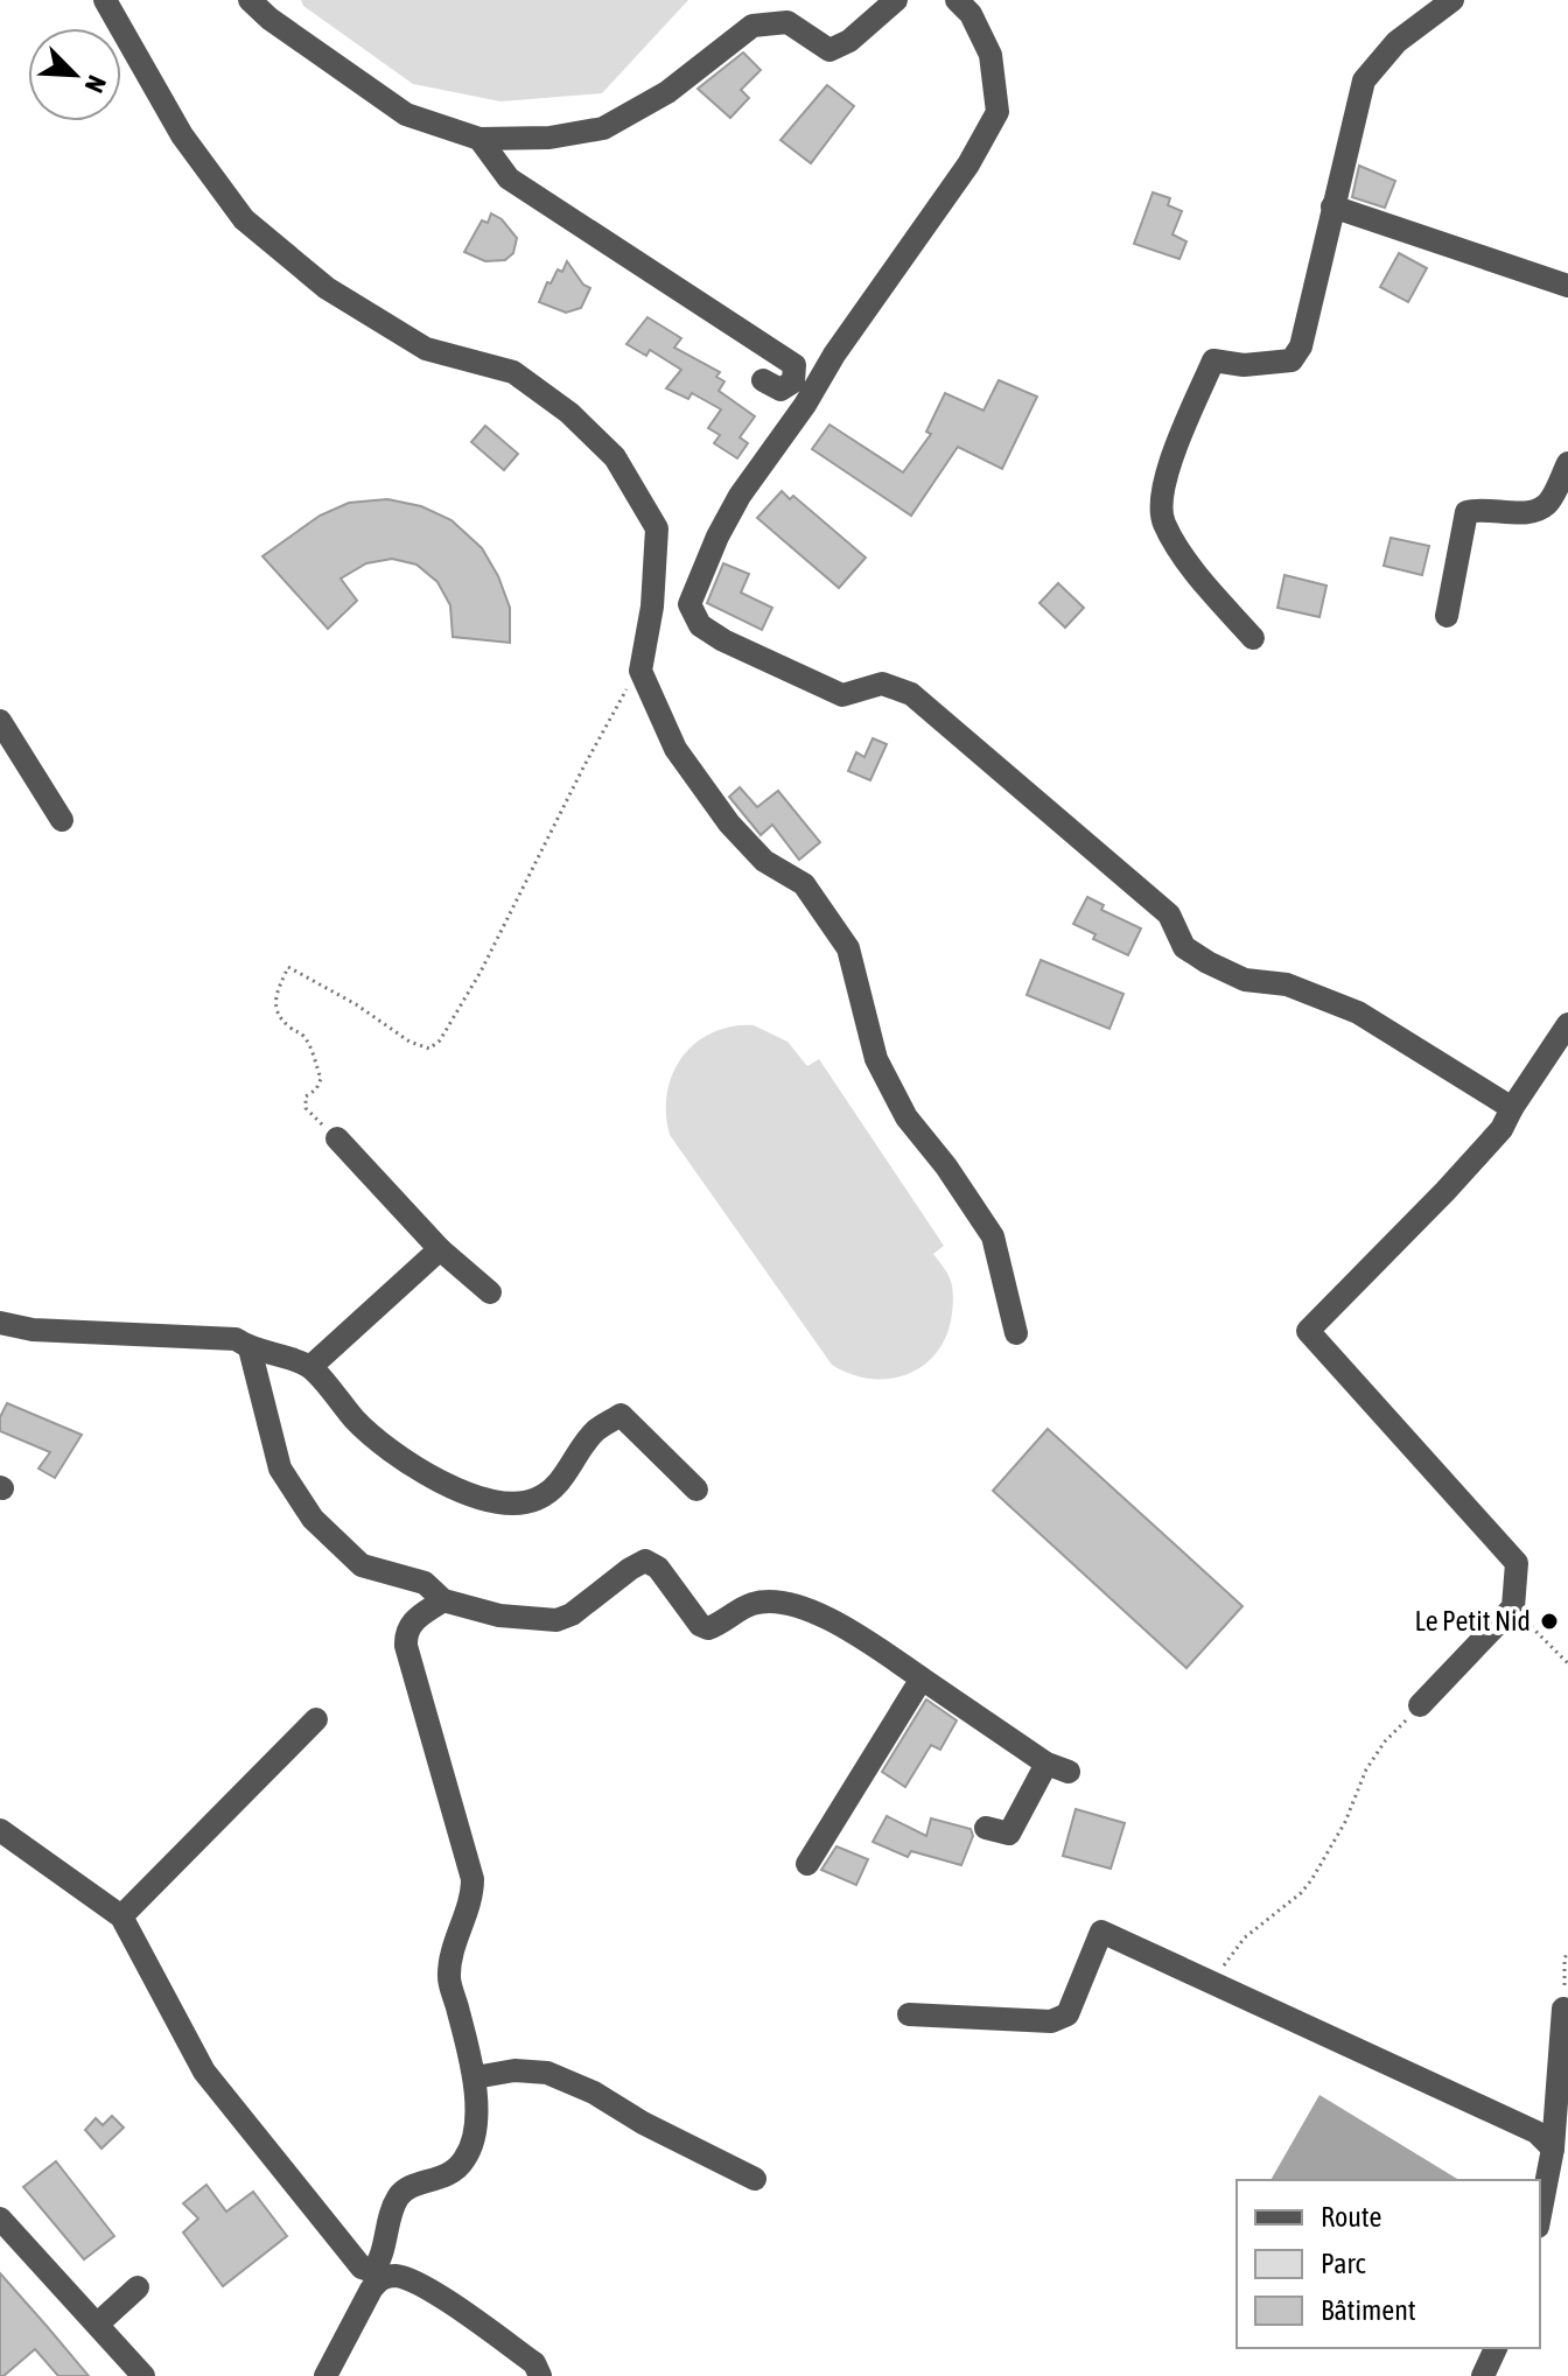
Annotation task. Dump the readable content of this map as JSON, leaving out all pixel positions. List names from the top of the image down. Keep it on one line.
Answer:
{"places":["Le Petit Nid"],"legend":["Route","Parc","Bâtiment"],"north":"bottom right"}
